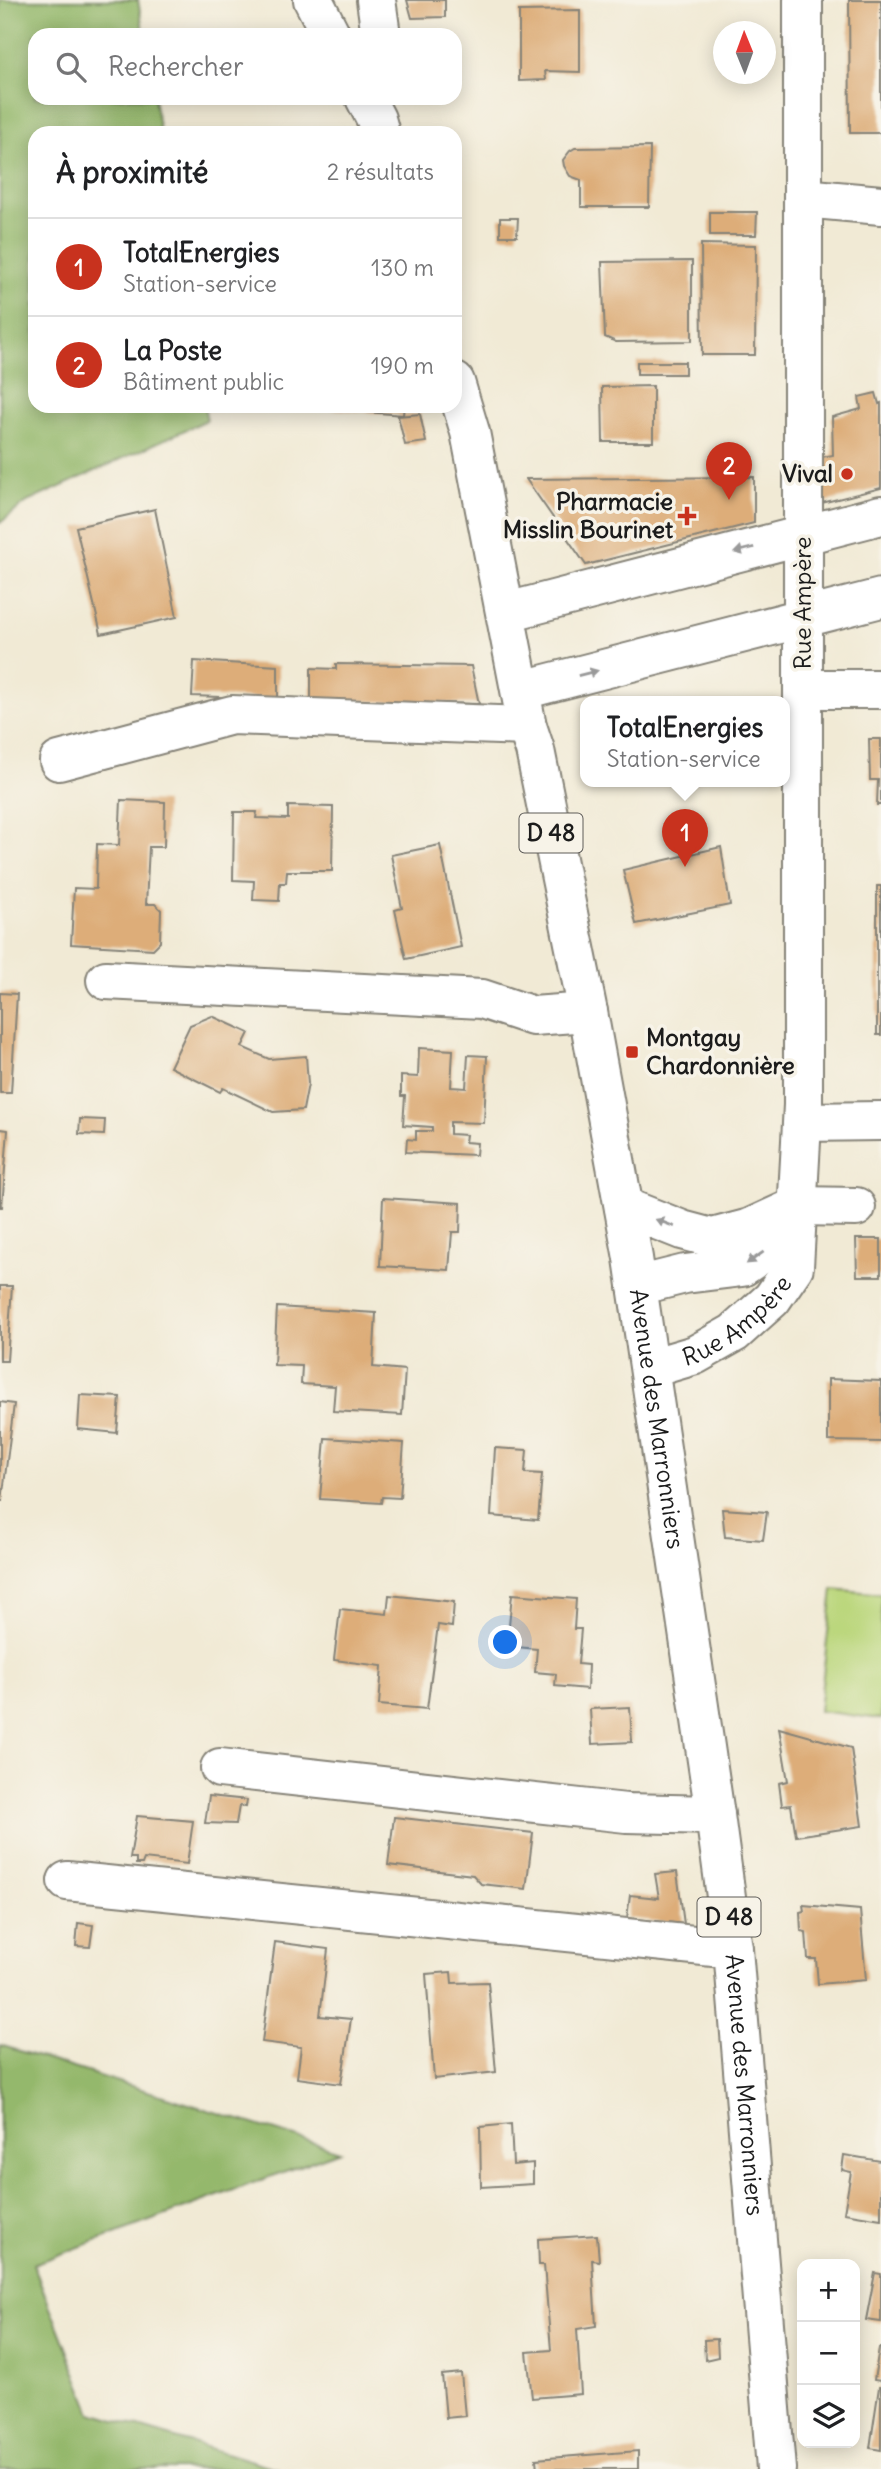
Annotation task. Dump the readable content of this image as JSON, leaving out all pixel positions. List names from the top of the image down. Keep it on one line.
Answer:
{"streets":{"street":["Rue Ampère","D 48","Avenue des Marronniers"]},"crossings":[["Rue Ampère","Avenue des Marronniers"]],"places":{"other":["Vival"],"health":["Pharmacie Misslin Bourinet"],"transit":["Montgay Chardonnière"]},"north":"top","page":{"search":"Rechercher","heading":["À proximité","2 résultats"],"list":[{"mark":"1","name":"TotalEnergies","note":"Station-service","value":"130 m"},{"mark":"2","name":"La Poste","note":"Bâtiment public","value":"190 m"}],"pins":["2","1"],"popup":["TotalEnergies","Station-service"],"map_buttons":["+","−"]}}
